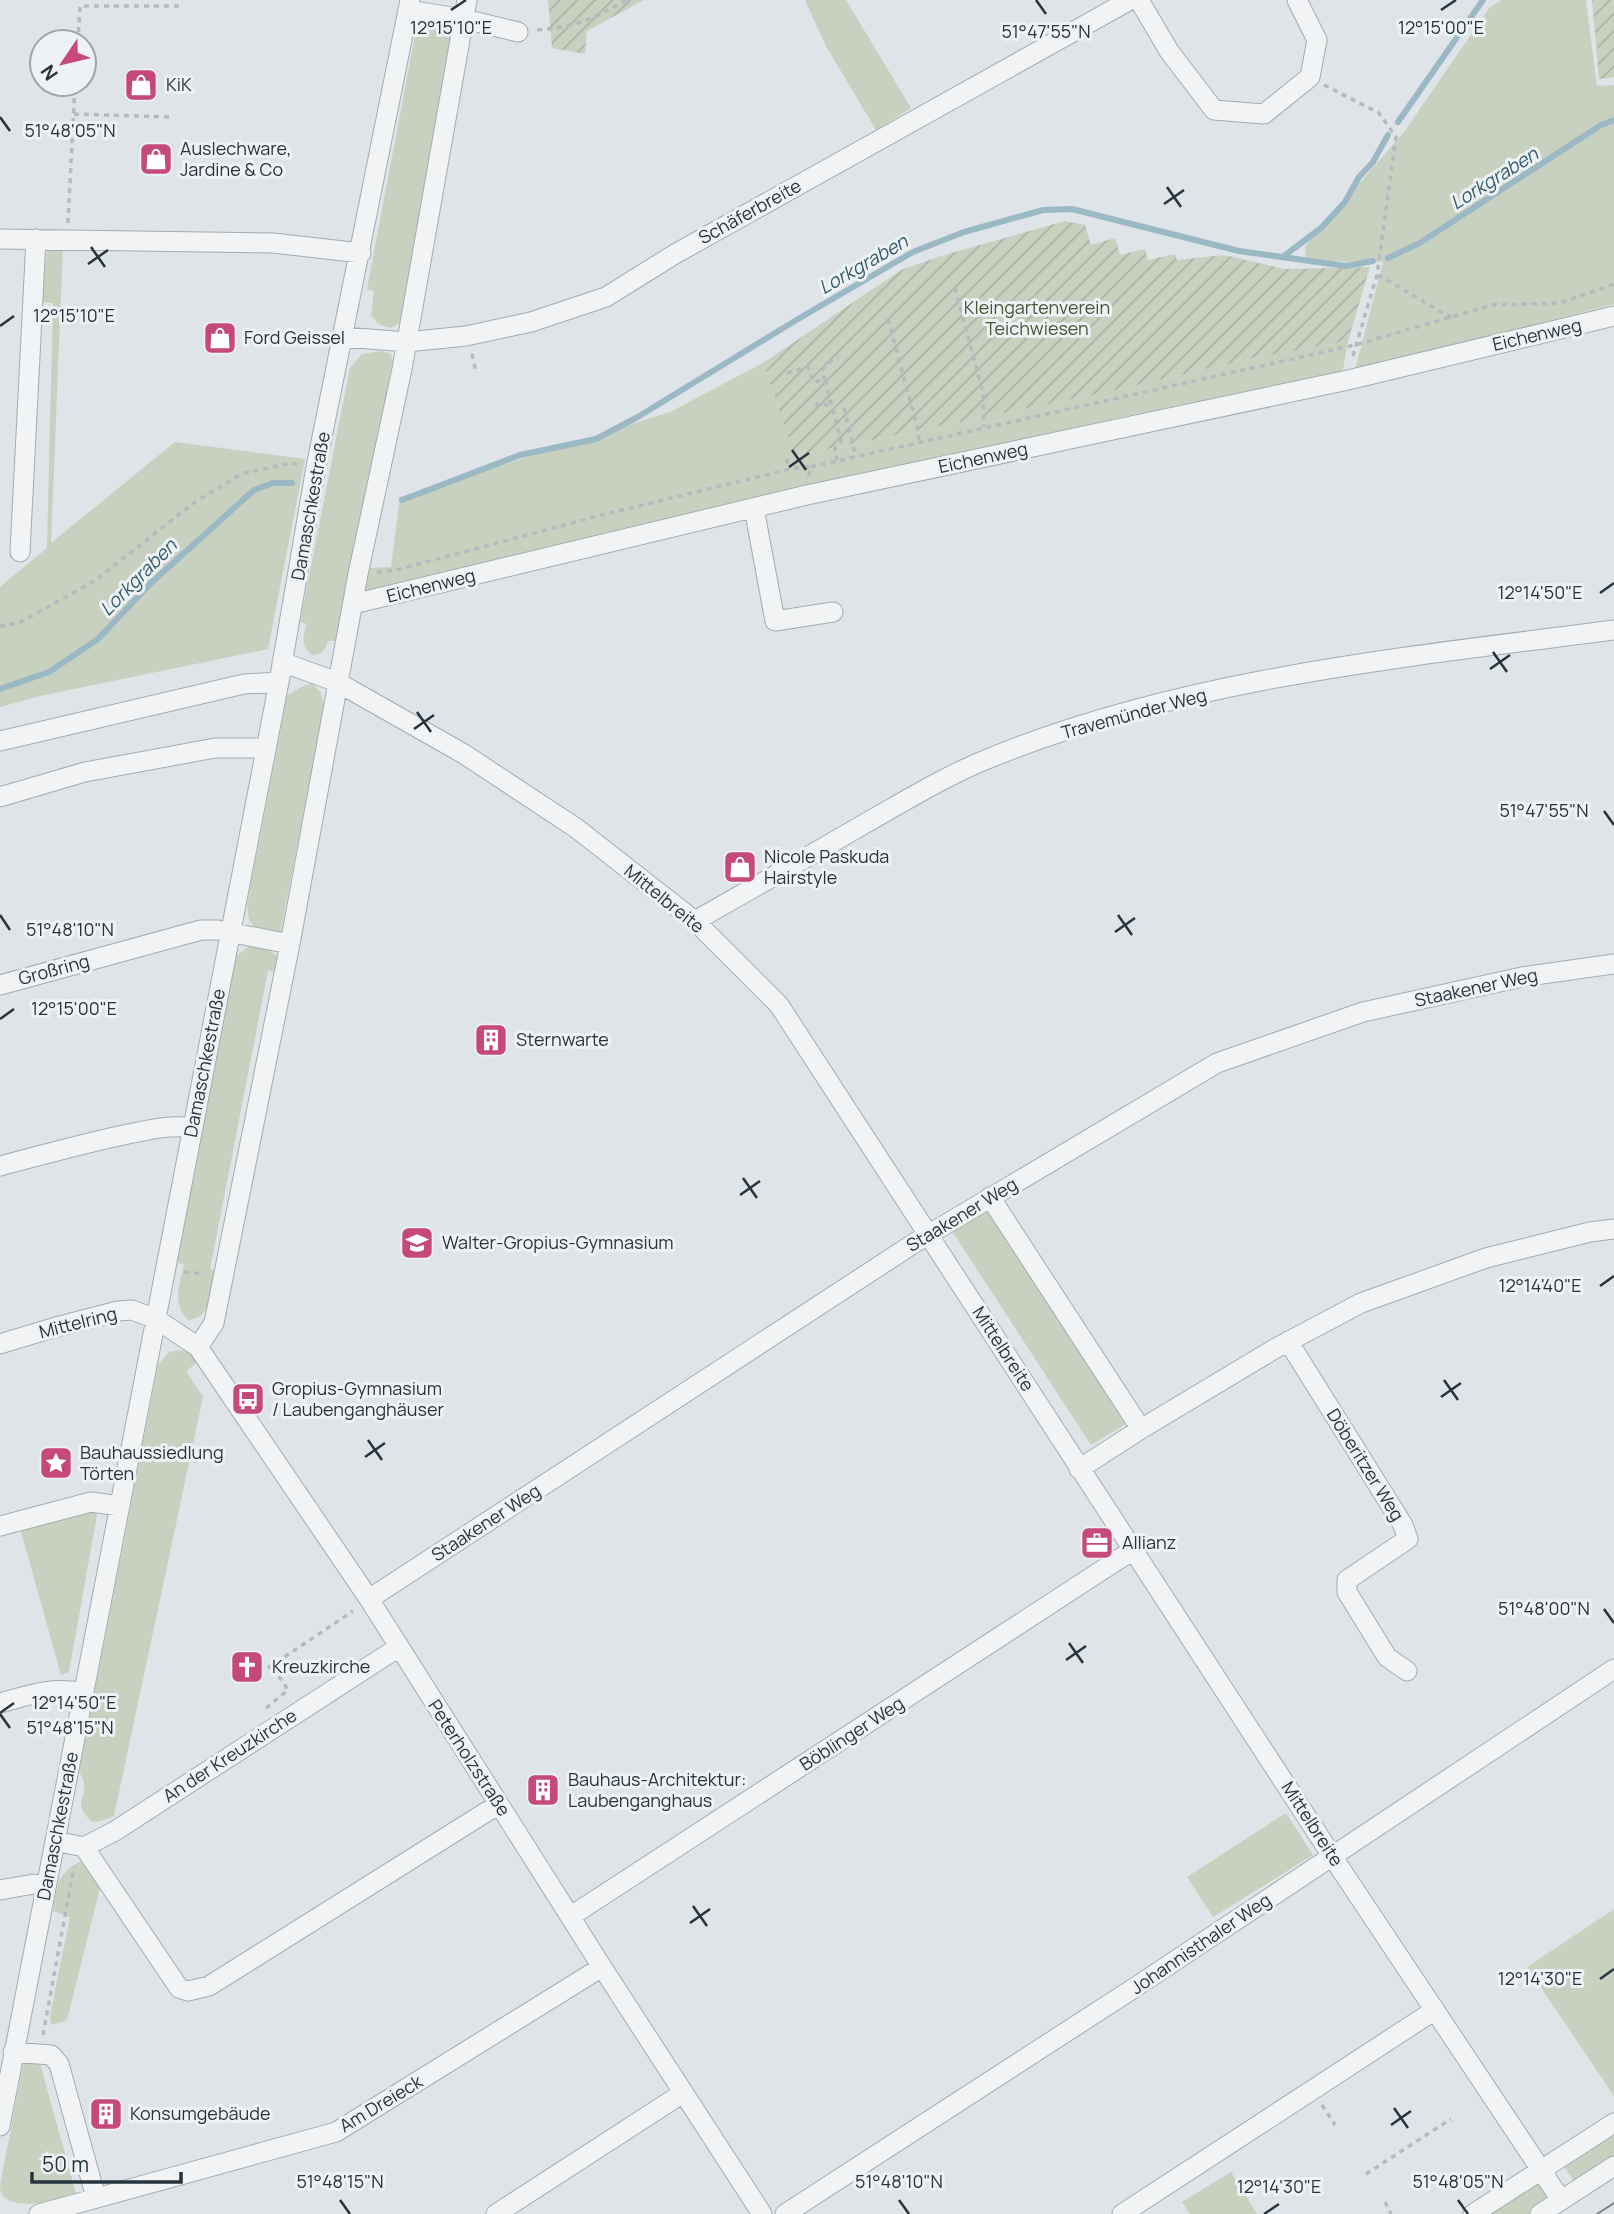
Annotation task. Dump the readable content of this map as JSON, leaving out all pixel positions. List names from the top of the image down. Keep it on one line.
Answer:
{"streets":{"street":["Schäferbreite","Eichenweg","Damaschkestraße","Travemünder Weg","Mittelbreite","Großring","Staakener Weg","Mittelring","Döberitzer Weg","Böblinger Weg","An der Kreuzkirche","Peterholzstraße","Johannisthaler Weg","Am Dreieck"]},"crossings":[["Schäferbreite","Damaschkestraße"],["Damaschkestraße","Mittelbreite"],["Damaschkestraße","Großring"],["Damaschkestraße","Mittelring"],["Damaschkestraße","Peterholzstraße"],["Travemünder Weg","Mittelbreite"],["Mittelbreite","Staakener Weg"],["Mittelbreite","Böblinger Weg"],["Mittelbreite","Johannisthaler Weg"],["Staakener Weg","Peterholzstraße"],["Mittelring","Peterholzstraße"],["Böblinger Weg","Peterholzstraße"],["An der Kreuzkirche","Peterholzstraße"],["Peterholzstraße","Am Dreieck"]],"water":["Lorkgraben"],"parks":["Kleingartenverein Teichwiesen"],"places":{"shop":["KiK","Auslechware, Jardine & Co","Ford Geissel","Nicole Paskuda Hairstyle"],"building":["Sternwarte","Bauhaus-Architektur: Laubenganghaus","Konsumgebäude"],"school or university":["Walter-Gropius-Gymnasium"],"bus stop":["Gropius-Gymnasium / Laubenganghäuser"],"place":["Bauhaussiedlung Törten"],"office":["Allianz"],"church":["Kreuzkirche"]},"scale_bar":"50 m","north":"bottom left","coordinates":["12°15'10\"E","12°15'00\"E","51°47'55\"N","51°48'05\"N","12°14'50\"E","51°48'10\"N","12°14'40\"E","51°48'00\"N","51°48'15\"N","12°14'30\"E"]}
